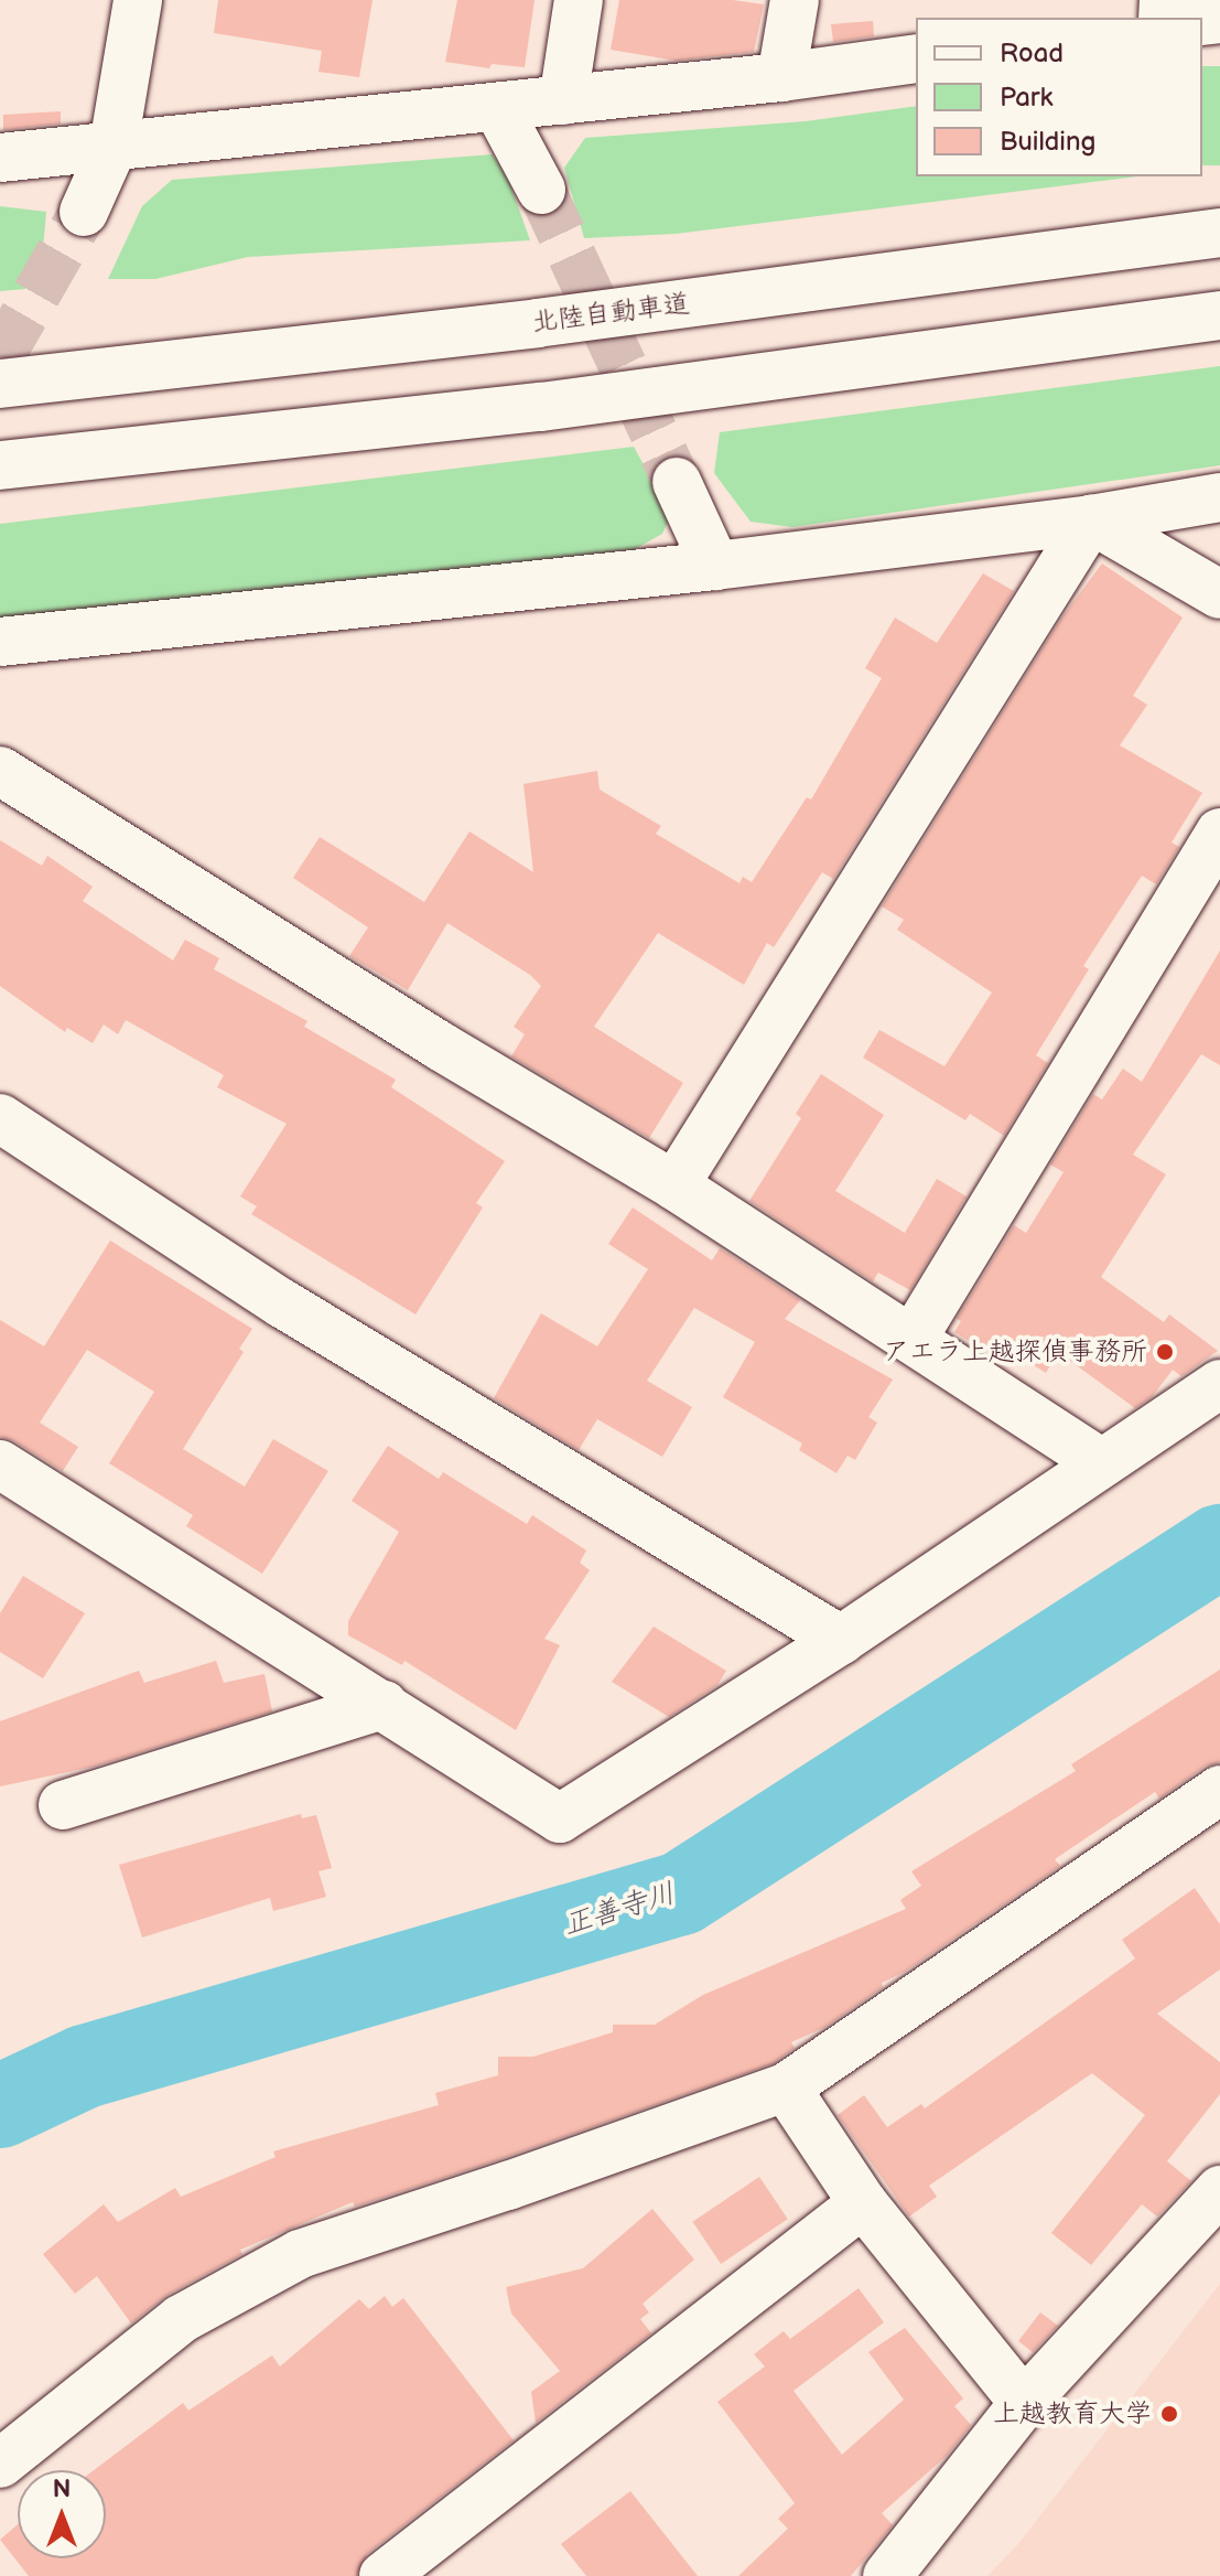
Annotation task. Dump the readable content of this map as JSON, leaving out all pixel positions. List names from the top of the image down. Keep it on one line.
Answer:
{"streets":{"main road":["北陸自動車道"]},"water":["正善寺川"],"places":["アエラ上越探偵事務所","上越教育大学"],"legend":["Road","Park","Building"],"north":"top"}
